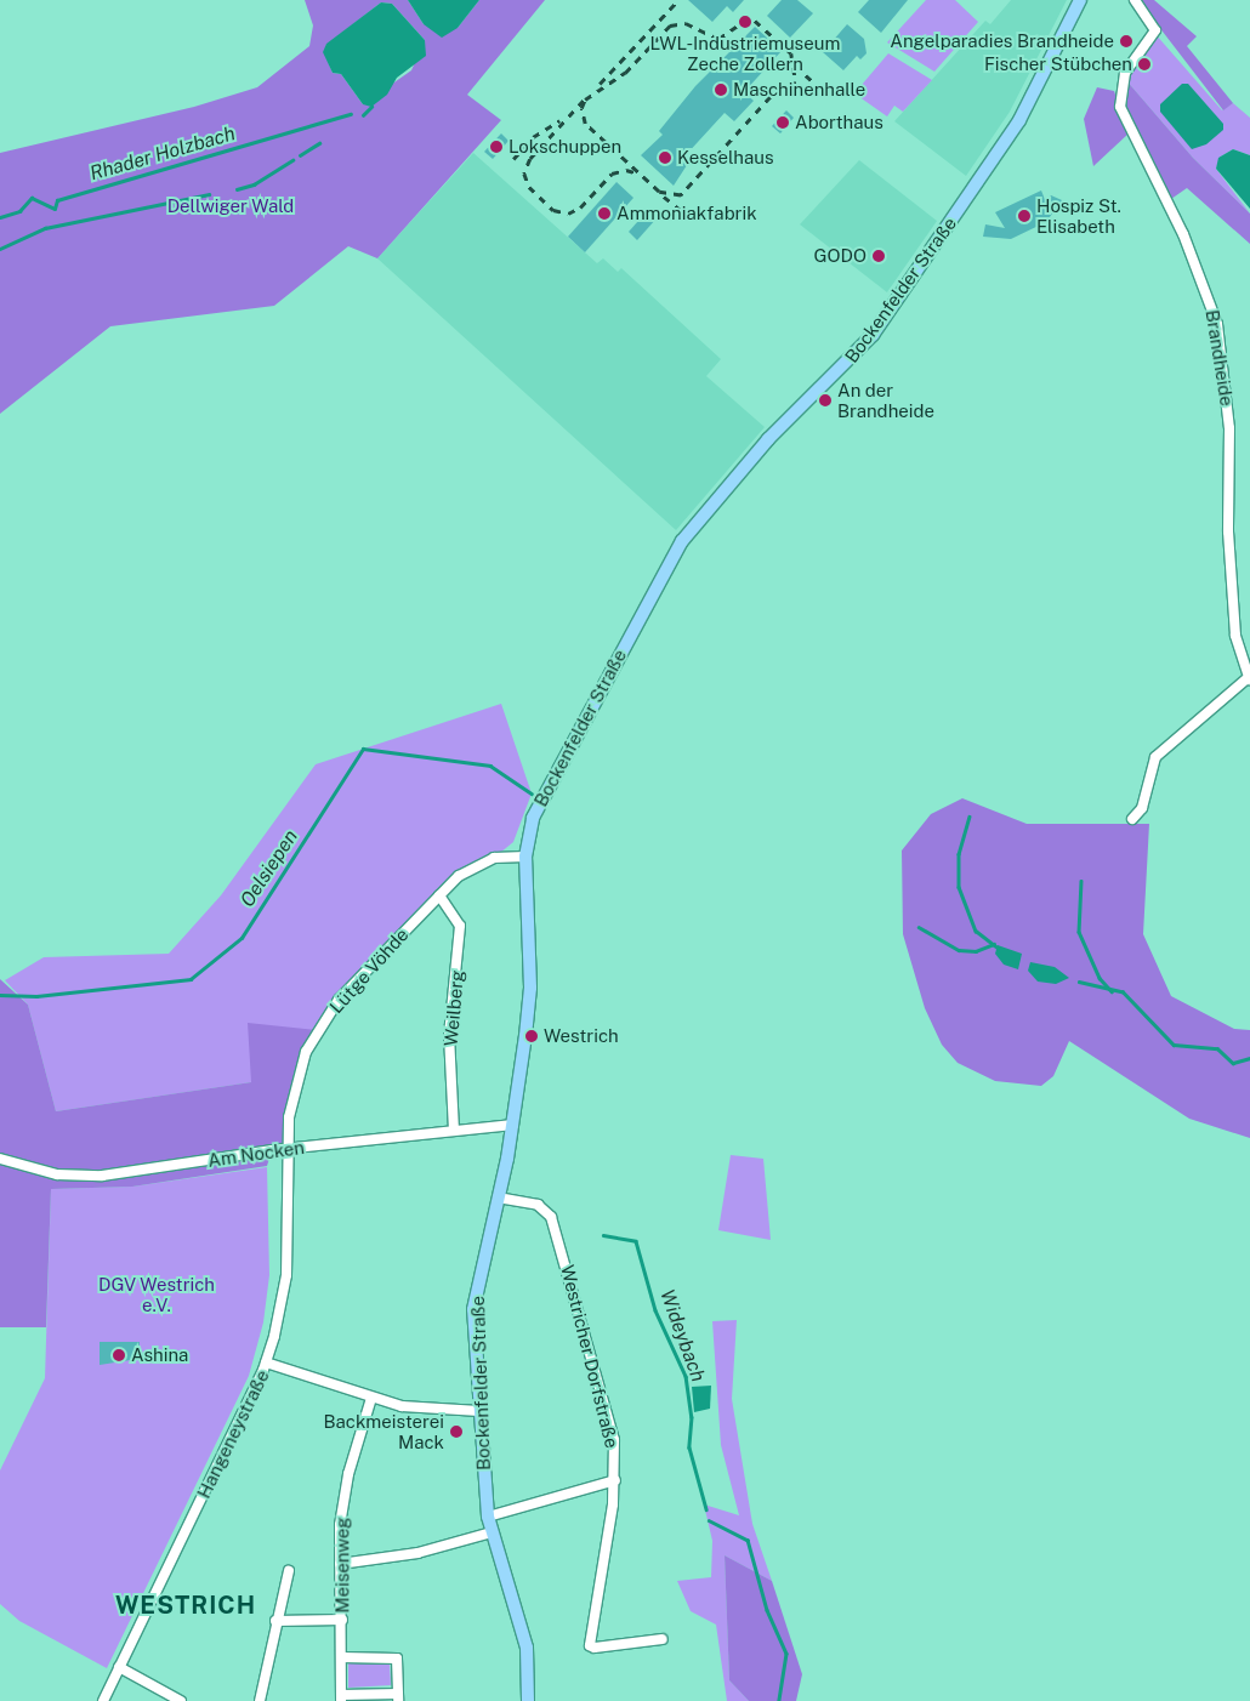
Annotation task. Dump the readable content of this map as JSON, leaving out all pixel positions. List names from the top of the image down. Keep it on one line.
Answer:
{"streets":{"main road":["Bockenfelder Straße"],"street":["Brandheide","Lütge Vöhde","Weilberg","Am Nocken","Westricher Dorfstraße","Hangeneystraße","Meisenweg"]},"crossings":[["Bockenfelder Straße","Lütge Vöhde"],["Bockenfelder Straße","Am Nocken"],["Bockenfelder Straße","Westricher Dorfstraße"],["Bockenfelder Straße","Hangeneystraße"],["Lütge Vöhde","Weilberg"],["Lütge Vöhde","Am Nocken"],["Lütge Vöhde","Hangeneystraße"],["Weilberg","Am Nocken"],["Hangeneystraße","Meisenweg"]],"districts":["WESTRICH"],"water":["Rhader Holzbach","Oelsiepen","Wideybach"],"parks":["Dellwiger Wald","DGV Westrich e.V."],"places":["LWL-Industriemuseum Zeche Zollern","Angelparadies Brandheide","Fischer Stübchen","Maschinenhalle","Aborthaus","Lokschuppen","Kesselhaus","Ammoniakfabrik","Hospiz St. Elisabeth","GODO","An der Brandheide","Westrich","Ashina","Backmeisterei Mack"]}
